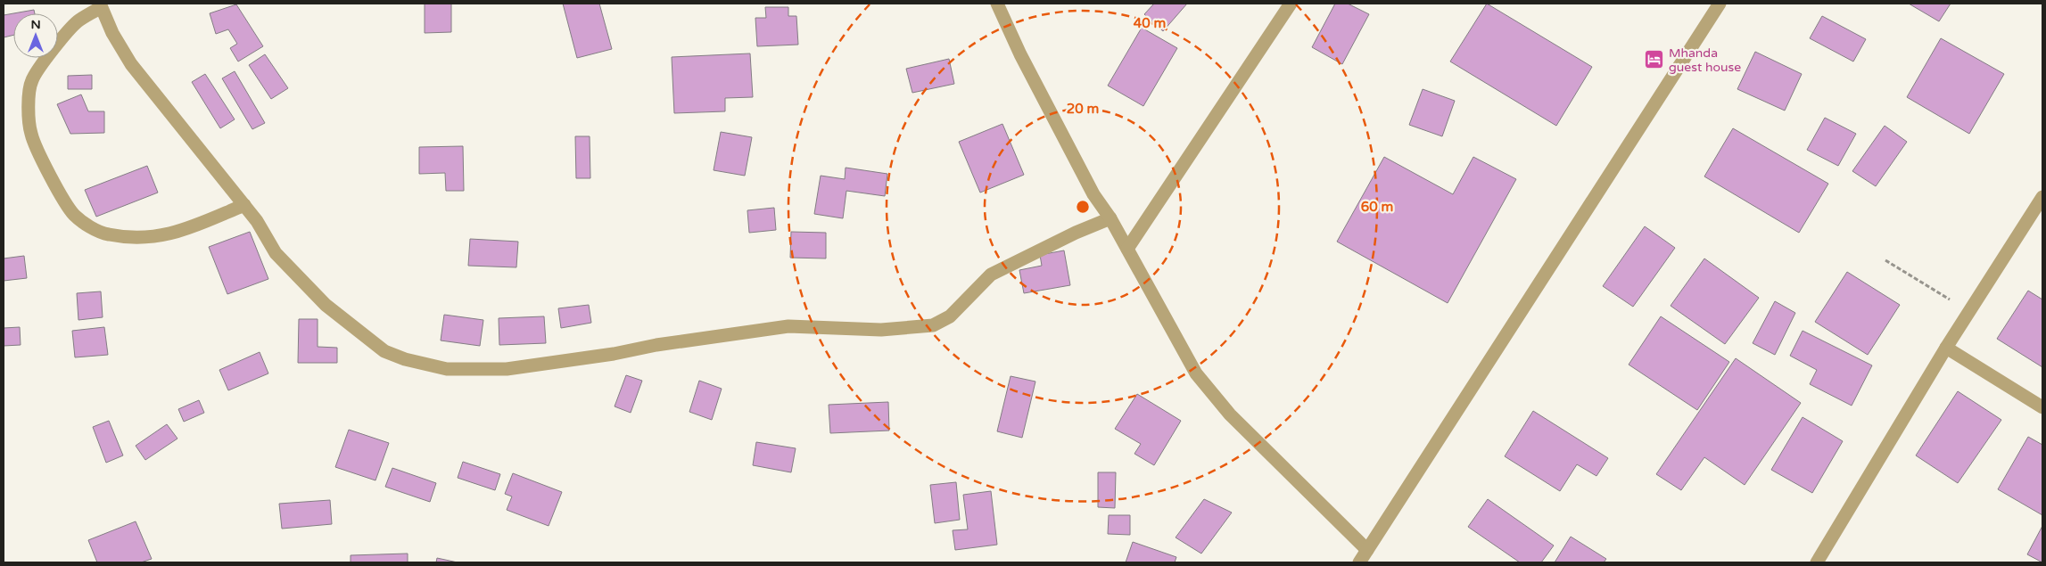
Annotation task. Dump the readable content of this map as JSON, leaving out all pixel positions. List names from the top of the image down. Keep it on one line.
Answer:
{"places":{"hotel":["Mhanda guest house"]},"north":"top","rings":["40 m","20 m","60 m"]}
